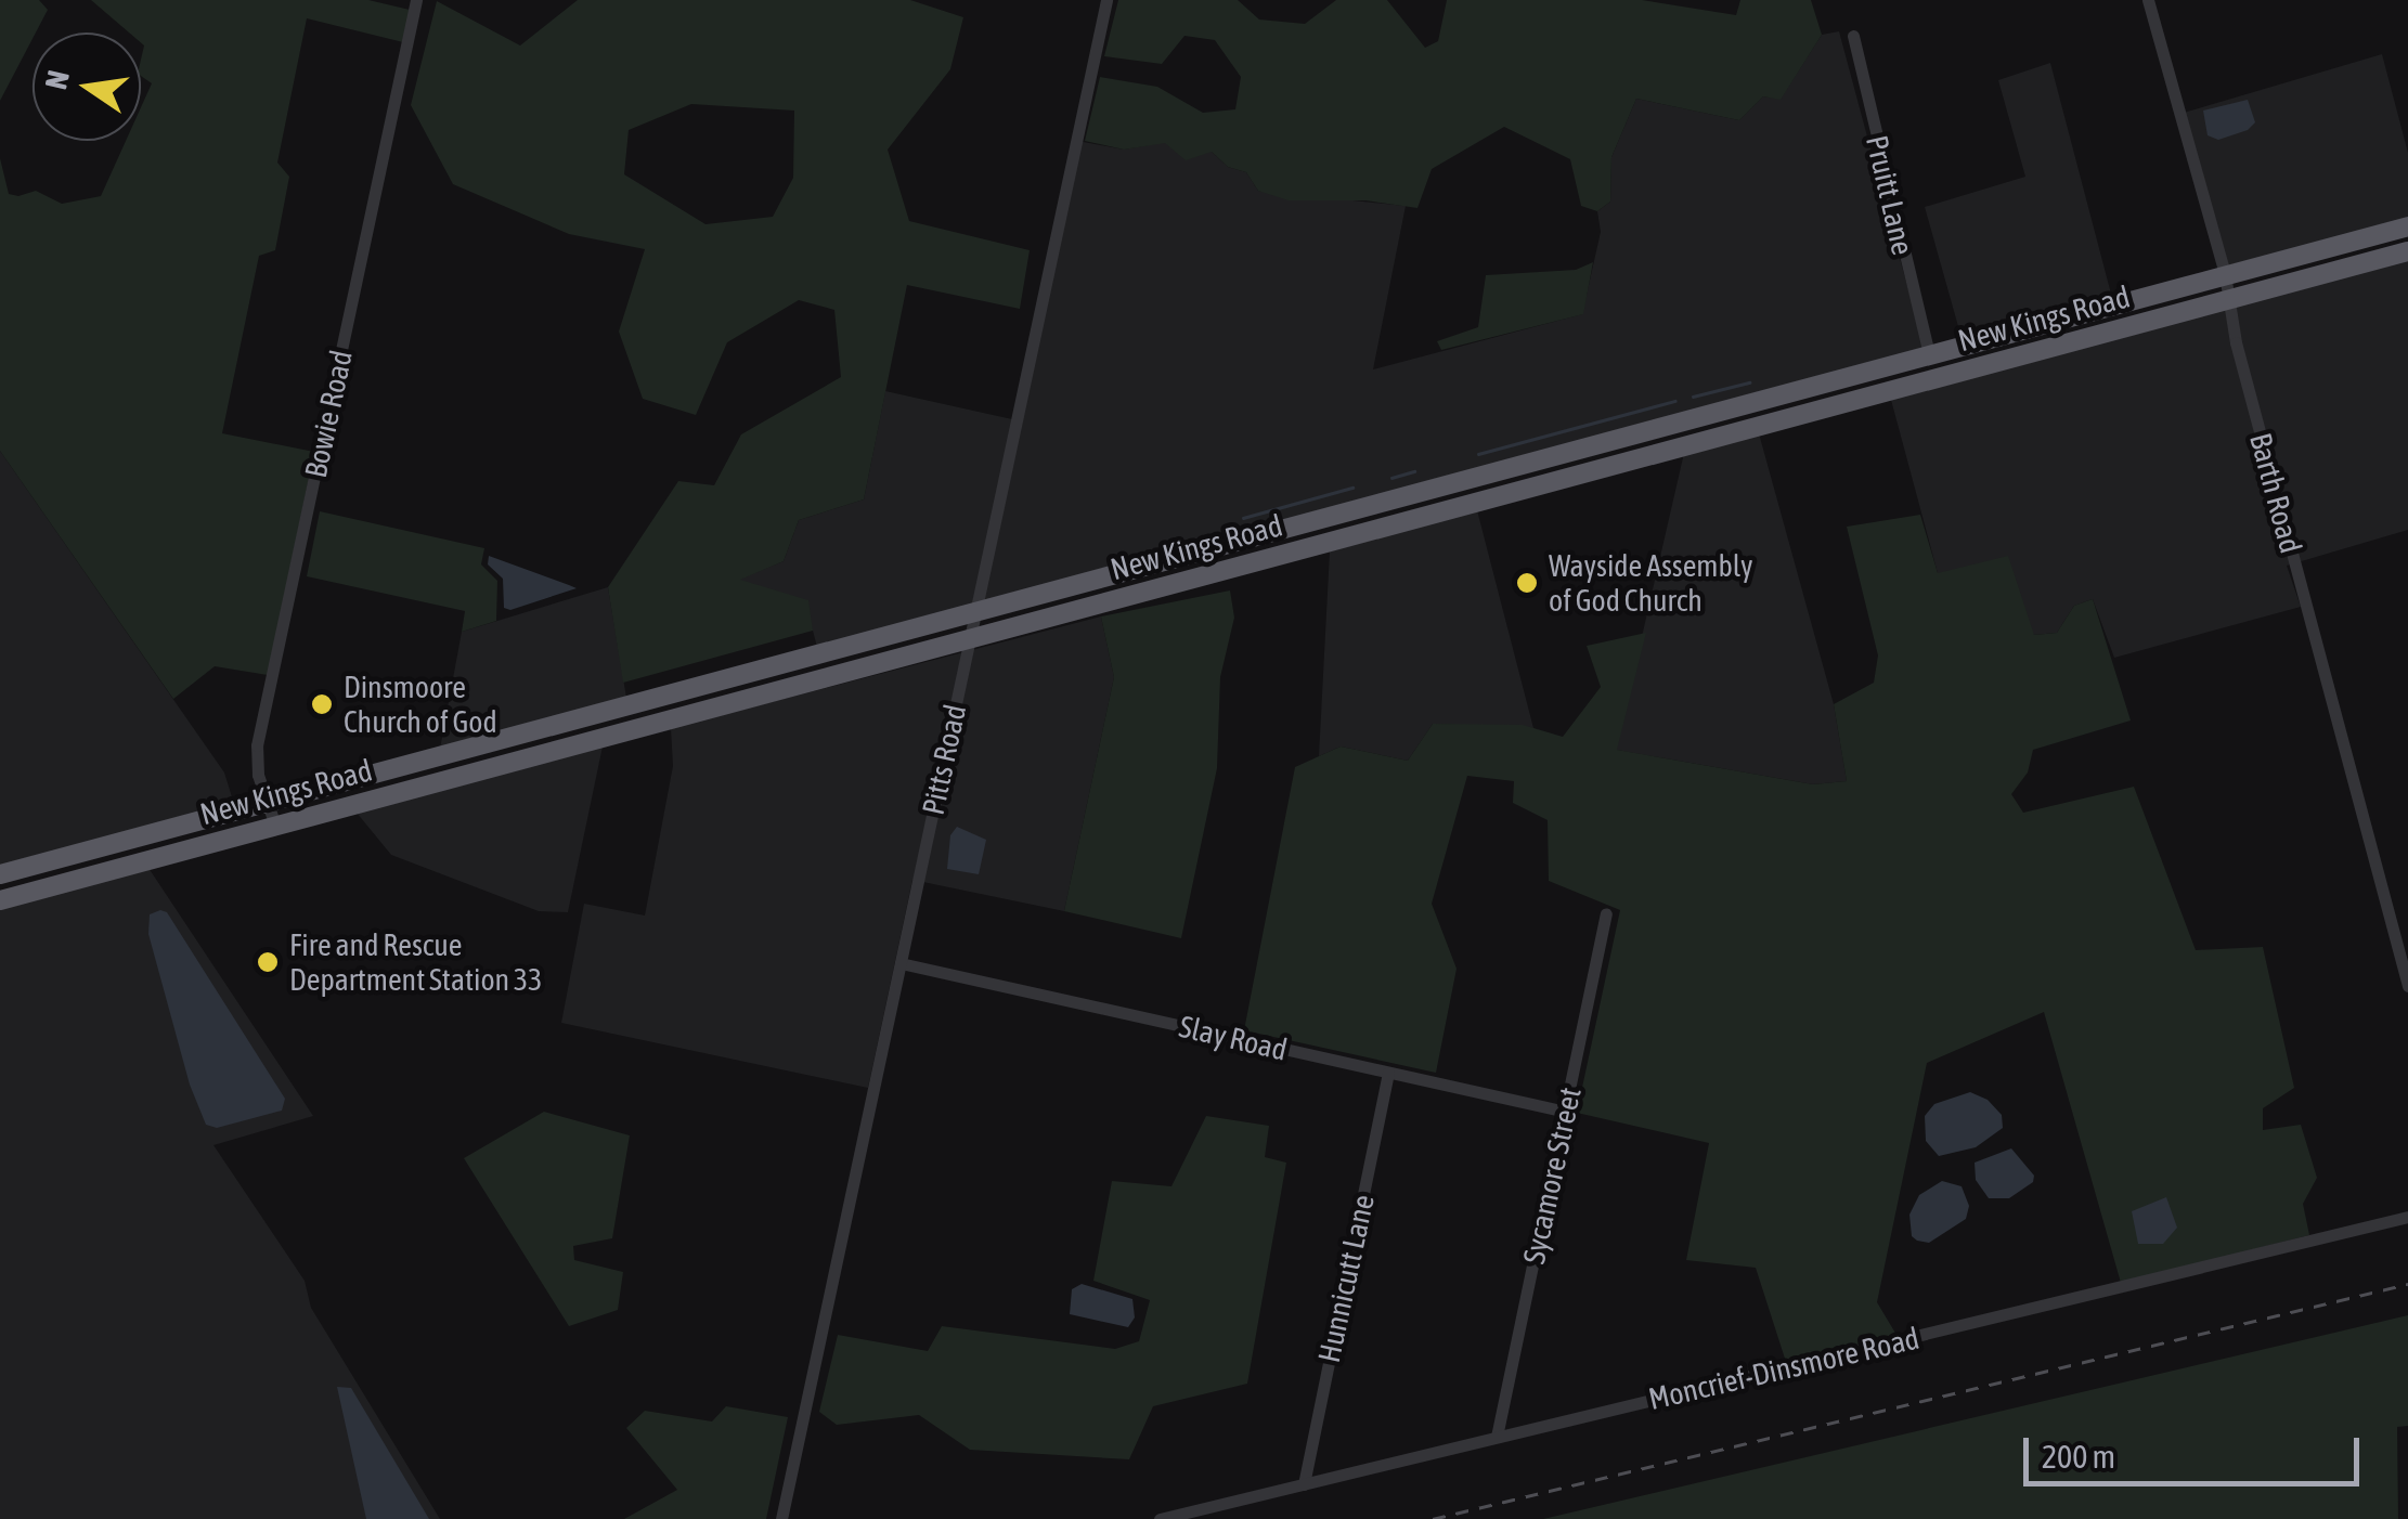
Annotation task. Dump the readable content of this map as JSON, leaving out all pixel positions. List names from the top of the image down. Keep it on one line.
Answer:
{"streets":{"highway":["New Kings Road"],"street":["Pruitt Lane","Bowie Road","Barth Road","Pitts Road","Slay Road","Sycamore Street","Hunnicutt Lane","Moncrief-Dinsmore Road"]},"crossings":[["Pruitt Lane","New Kings Road"],["New Kings Road","Bowie Road"],["New Kings Road","Barth Road"],["New Kings Road","Pitts Road"],["Pitts Road","Slay Road"],["Slay Road","Sycamore Street"],["Slay Road","Hunnicutt Lane"],["Sycamore Street","Moncrief-Dinsmore Road"],["Hunnicutt Lane","Moncrief-Dinsmore Road"]],"places":["Wayside Assembly of God Church","Dinsmoore Church of God","Fire and Rescue Department Station 33"],"scale_bar":"200 m","north":"left"}
